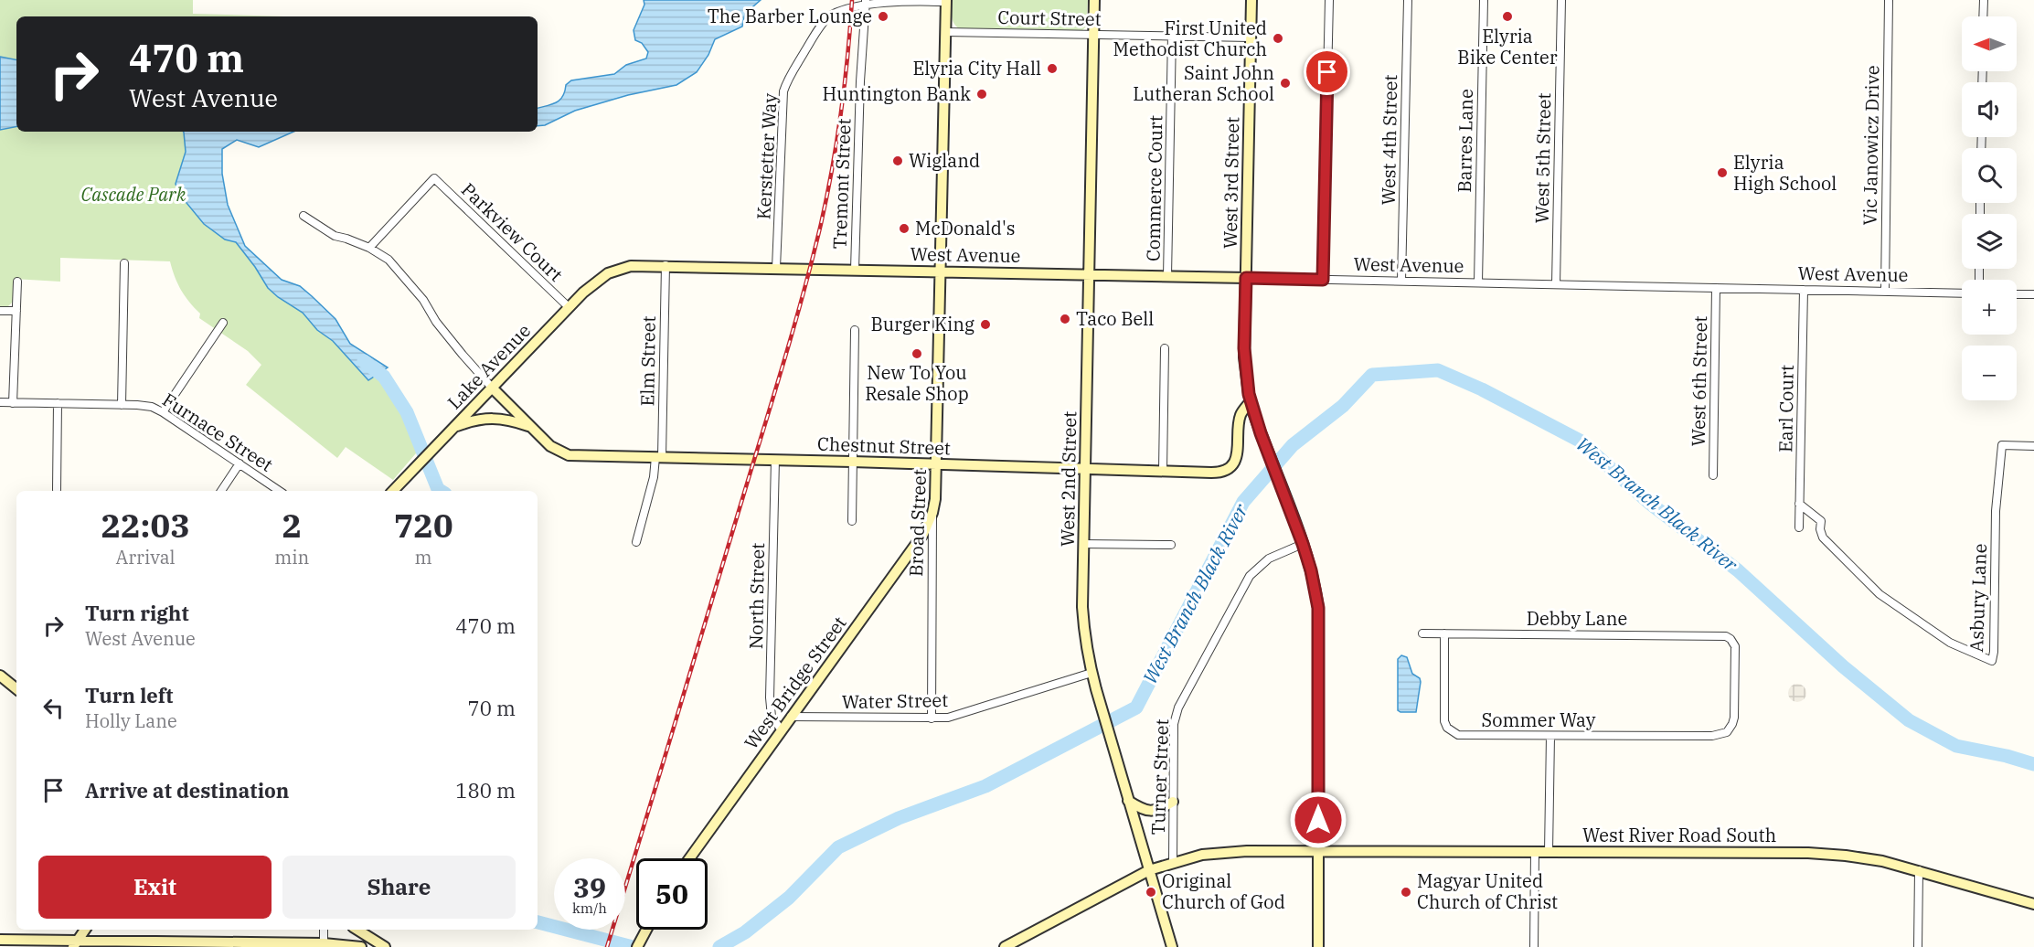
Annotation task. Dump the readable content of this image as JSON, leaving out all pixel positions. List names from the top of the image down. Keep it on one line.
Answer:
{"streets":{"main road":["West 3rd Street","West Avenue","Lake Avenue","Chestnut Street","West 2nd Street","Broad Street","West Bridge Street","West River Road South"],"street":["Court Street","West 4th Street","Barres Lane","Vic Janowicz Drive","Kerstetter Way","West 5th Street","Tremont Street","Commerce Court","Parkview Court","Elm Street","West 6th Street","Earl Court","Furnace Street","North Street","Asbury Lane","Debby Lane","Water Street","Sommer Way","Turner Street"]},"crossings":[["Court Street","West 3rd Street"],["Court Street","Commerce Court"],["Court Street","West 2nd Street"],["Court Street","Broad Street"],["West 4th Street","West Avenue"],["Barres Lane","West Avenue"],["Vic Janowicz Drive","West Avenue"],["Kerstetter Way","Tremont Street"],["Kerstetter Way","West Avenue"],["Kerstetter Way","Broad Street"],["West 5th Street","West Avenue"],["West 3rd Street","West Avenue"],["West 3rd Street","Chestnut Street"],["West 3rd Street","Turner Street"],["West 3rd Street","West River Road South"],["Tremont Street","West Avenue"],["Commerce Court","West Avenue"],["Parkview Court","Lake Avenue"],["West Avenue","Elm Street"],["West Avenue","Lake Avenue"],["West Avenue","West 6th Street"],["West Avenue","Earl Court"],["West Avenue","West 2nd Street"],["West Avenue","Broad Street"],["Elm Street","Chestnut Street"],["Lake Avenue","Chestnut Street"],["Earl Court","Asbury Lane"],["Chestnut Street","West 2nd Street"],["Chestnut Street","Broad Street"],["Chestnut Street","North Street"],["West 2nd Street","Water Street"],["West 2nd Street","West River Road South"],["Broad Street","West Bridge Street"],["Broad Street","Water Street"],["North Street","West Bridge Street"],["Debby Lane","Sommer Way"],["West Bridge Street","Water Street"],["Turner Street","West River Road South"]],"water":["West Branch Black River"],"parks":["Cascade Park"],"places":["The Barber Lounge","Elyria Bike Center","First United Methodist Church","Elyria City Hall","Saint John Lutheran School","Huntington Bank","Wigland","Elyria High School","McDonald's","Taco Bell","Burger King","New To You Resale Shop","Original Church of God","Magyar United Church of Christ"],"north":"left","page":{"map_buttons":["+","−"],"turn":["470 m","West Avenue"],"eta":["22:03","Arrival","2","min","720","m"],"list":[{"name":"Turn right","note":"West Avenue","value":"470 m"},{"name":"Turn left","note":"Holly Lane","value":"70 m"},{"name":"Arrive at destination","value":"180 m"}],"buttons":["Exit","Share"],"speed":"39 km/h","limit":"50"}}
